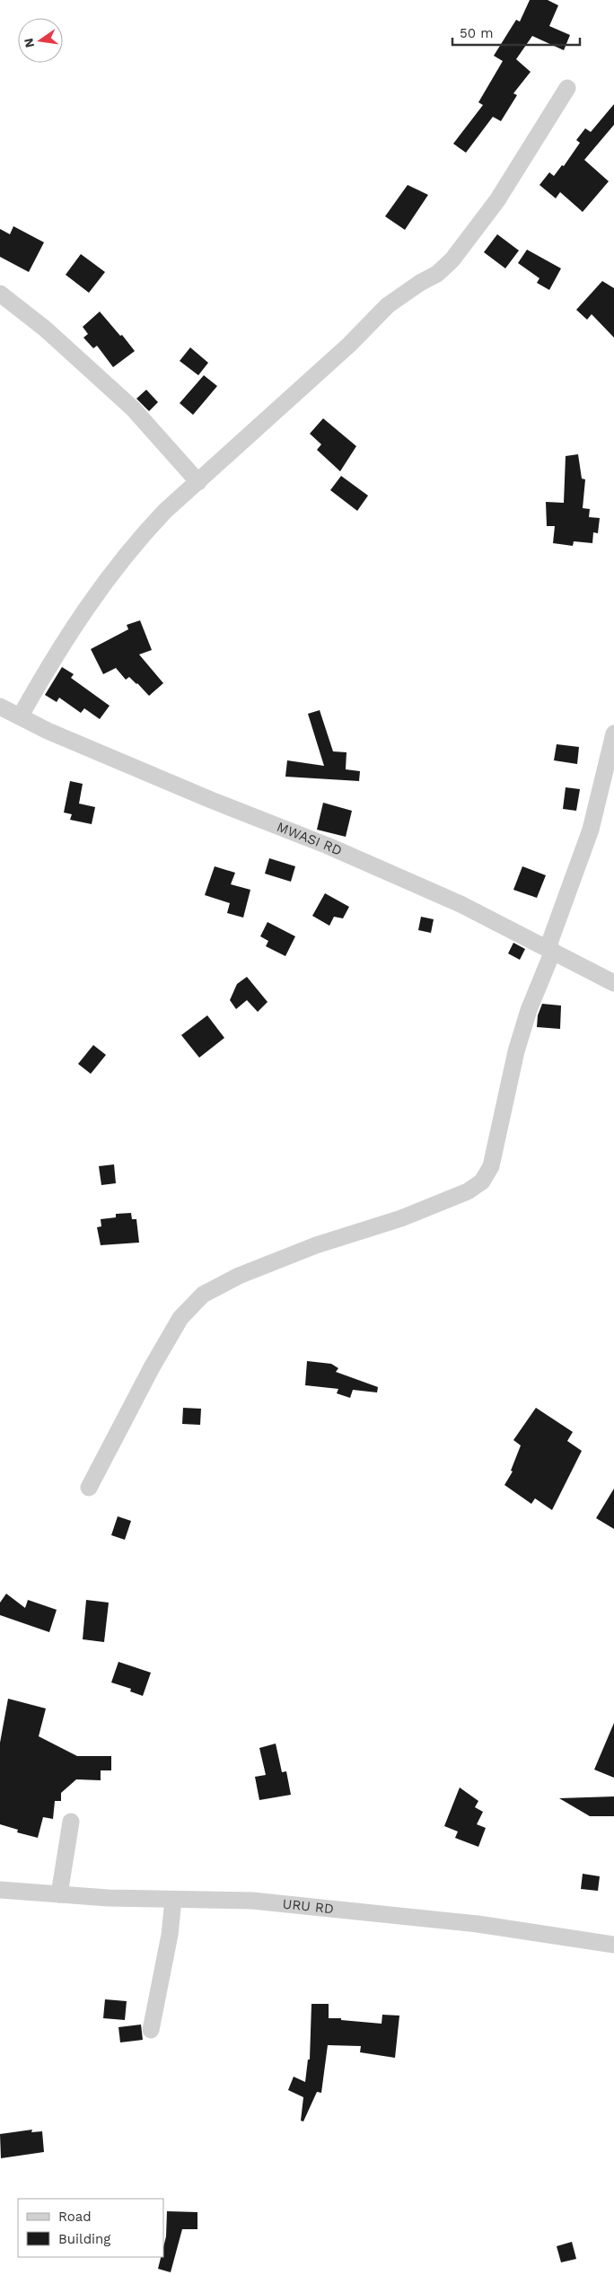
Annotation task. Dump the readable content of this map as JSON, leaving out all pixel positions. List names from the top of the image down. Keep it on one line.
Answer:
{"streets":{"street":["MWASI RD","URU RD"]},"legend":["Road","Building"],"scale_bar":"50 m","north":"left"}
